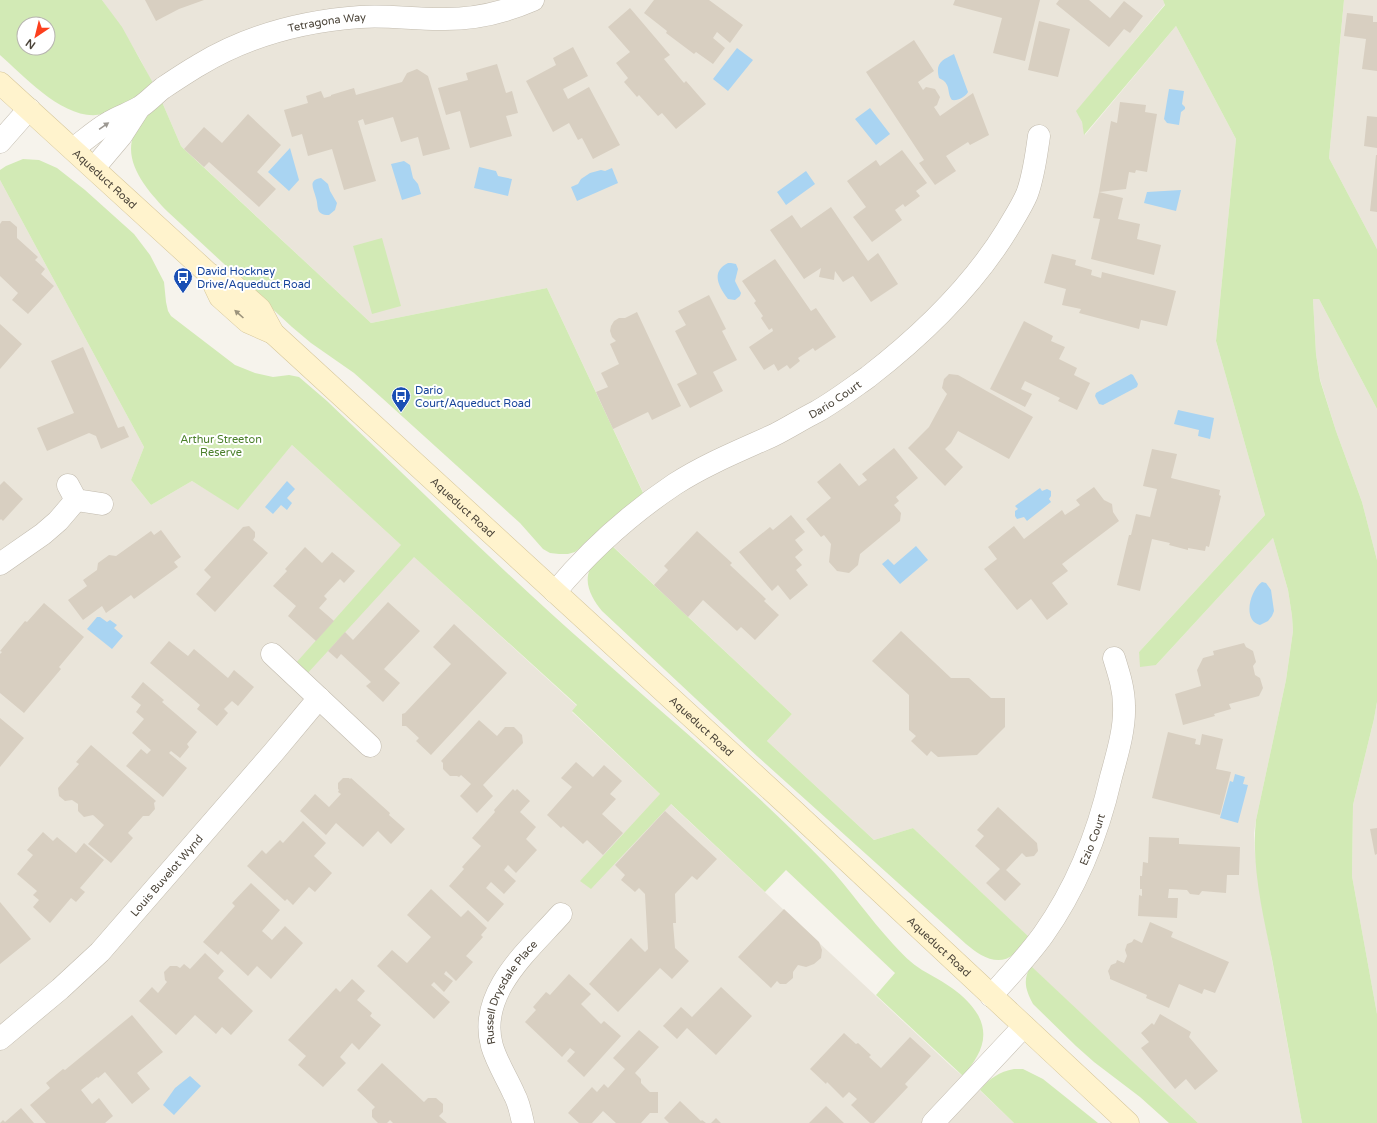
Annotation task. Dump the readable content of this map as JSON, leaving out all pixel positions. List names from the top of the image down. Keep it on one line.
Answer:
{"streets":{"main road":["Aqueduct Road"],"street":["Tetragona Way","Dario Court","Ezio Court","Louis Buvelot Wynd","Russell Drysdale Place"]},"crossings":[["Tetragona Way","Aqueduct Road"],["Aqueduct Road","Dario Court"],["Aqueduct Road","Ezio Court"]],"parks":["Arthur Streeton Reserve"],"places":{"bus stop":["David Hockney Drive/Aqueduct Road","Dario Court/Aqueduct Road"]},"north":"bottom left"}
